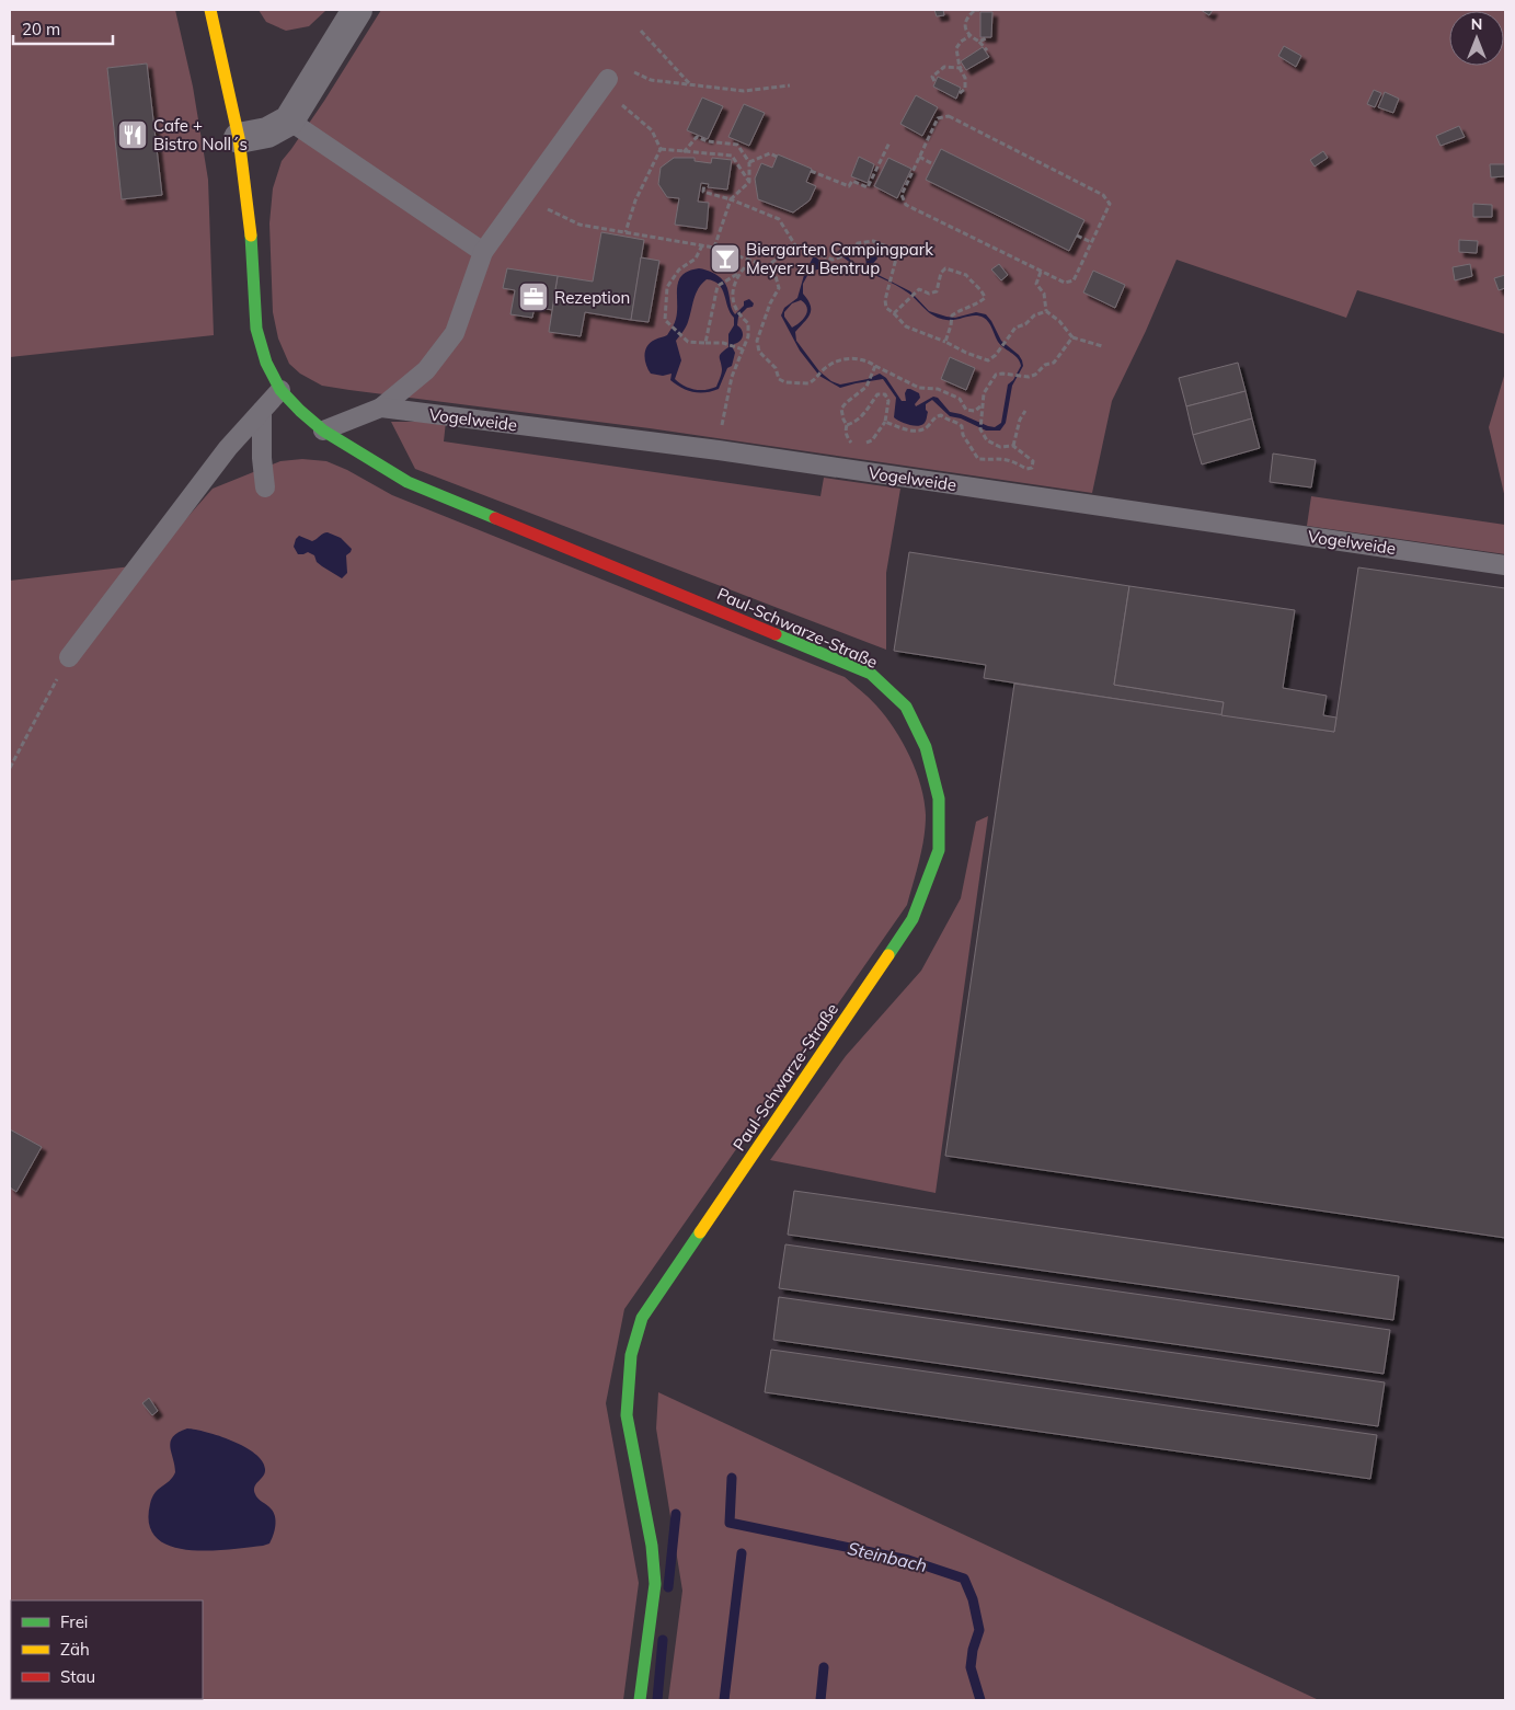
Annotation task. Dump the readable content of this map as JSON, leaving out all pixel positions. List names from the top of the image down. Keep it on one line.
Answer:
{"streets":{"street":["Paul-Schwarze-Straße"],"lane":["Vogelweide"]},"crossings":[["Vogelweide","Paul-Schwarze-Straße"]],"water":["Steinbach"],"places":{"restaurant":["Cafe + Bistro Noll´s"],"bar":["Biergarten Campingpark Meyer zu Bentrup"],"office":["Rezeption"]},"legend":["Frei","Zäh","Stau"],"scale_bar":"20 m","north":"top"}
